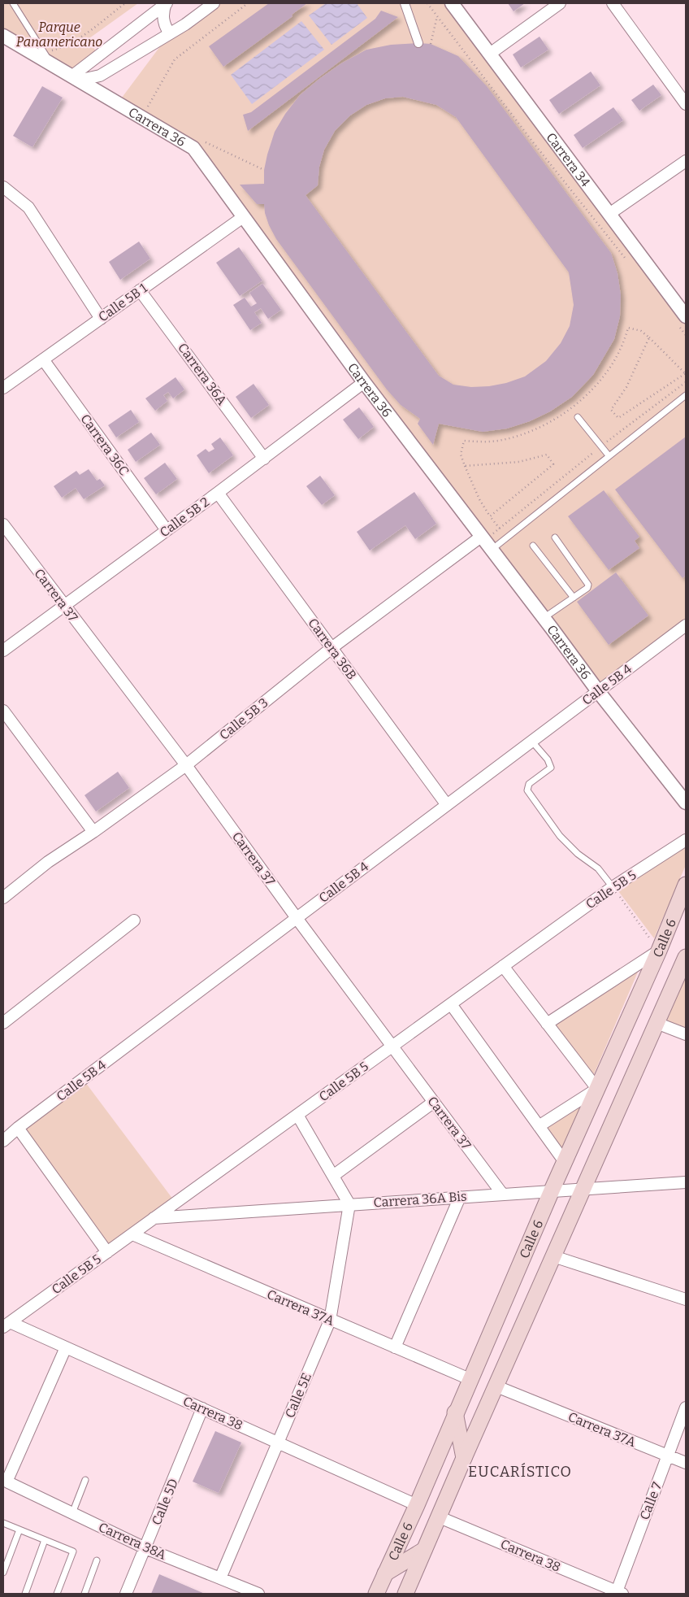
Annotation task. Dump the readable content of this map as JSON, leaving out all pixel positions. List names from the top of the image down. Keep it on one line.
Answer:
{"streets":{"main road":["Calle 6"],"street":["Carrera 36","Carrera 34","Calle 5B 1","Carrera 36A","Carrera 36C","Calle 5B 2","Carrera 37","Carrera 36B","Calle 5B 4","Calle 5B 3","Calle 5B 5","Carrera 36A Bis","Carrera 37A","Calle 5E","Carrera 38","Calle 7","Calle 5D","Carrera 38A"]},"crossings":[["Carrera 36","Calle 5B 1"],["Carrera 36","Calle 5B 2"],["Carrera 36","Calle 5B 4"],["Carrera 36","Calle 5B 3"],["Calle 5B 1","Carrera 36A"],["Calle 5B 1","Carrera 36C"],["Carrera 36A","Calle 5B 2"],["Carrera 36C","Calle 5B 2"],["Calle 5B 2","Carrera 37"],["Calle 5B 2","Carrera 36B"],["Carrera 37","Calle 5B 4"],["Carrera 37","Calle 5B 3"],["Carrera 37","Calle 5B 5"],["Carrera 37","Carrera 36A Bis"],["Carrera 36B","Calle 5B 4"],["Carrera 36B","Calle 5B 3"],["Calle 5B 5","Carrera 36A Bis"],["Calle 5B 5","Carrera 37A"],["Calle 5B 5","Carrera 38"],["Calle 6","Carrera 36A Bis"],["Calle 6","Carrera 37A"],["Calle 6","Carrera 38"],["Carrera 36A Bis","Calle 5E"],["Carrera 37A","Calle 5E"],["Carrera 37A","Calle 7"],["Calle 5E","Carrera 38"],["Calle 5E","Carrera 38A"],["Carrera 38","Calle 7"],["Carrera 38","Calle 5D"],["Carrera 38","Carrera 38A"],["Calle 5D","Carrera 38A"]],"districts":["EUCARÍSTICO"],"parks":["Parque Panamericano"]}
